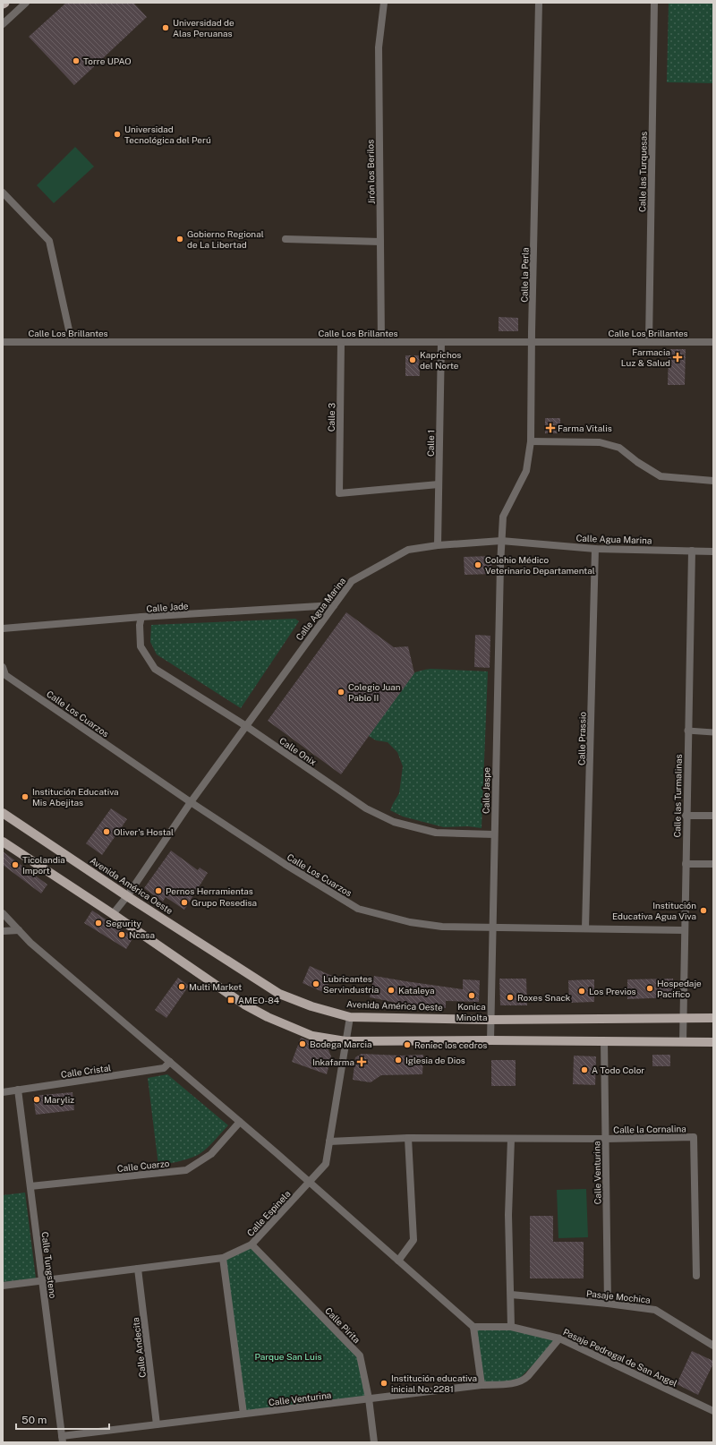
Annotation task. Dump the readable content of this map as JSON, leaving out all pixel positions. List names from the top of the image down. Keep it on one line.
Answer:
{"streets":{"main road":["Avenida América Oeste"],"street":["Jirón los Berilos","Calle las Turquesas","Calle la Perla","Calle Los Brillantes","Calle 3","Calle 1","Calle Agua Marina","Calle Jade","Calle Los Cuarzos","Calle Prassio","Calle Onix","Calle Jaspe","Calle las Turmalinas","Calle Cristal","Calle la Cornalina","Calle Cuarzo","Calle Venturina","Calle Espinela","Calle Tungsteno","Pasaje Mochica","Calle Pirita","Calle Andecita","Pasaje Pedregal de San Angel"]},"crossings":[["Jirón los Berilos","Calle Los Brillantes"],["Calle las Turquesas","Calle Los Brillantes"],["Calle la Perla","Calle Los Brillantes"],["Calle la Perla","Calle Agua Marina"],["Calle la Perla","Calle Jaspe"],["Calle Los Brillantes","Calle 3"],["Calle Los Brillantes","Calle 1"],["Calle 3","Calle 1"],["Calle 1","Calle Agua Marina"],["Calle Agua Marina","Calle Jade"],["Calle Agua Marina","Calle Los Cuarzos"],["Calle Agua Marina","Calle Prassio"],["Calle Agua Marina","Calle Onix"],["Calle Agua Marina","Calle Jaspe"],["Calle Agua Marina","Calle las Turmalinas"],["Calle Agua Marina","Avenida América Oeste"],["Calle Jade","Calle Onix"],["Calle Los Cuarzos","Calle Prassio"],["Calle Los Cuarzos","Calle Jaspe"],["Calle Los Cuarzos","Calle las Turmalinas"],["Calle Onix","Calle Jaspe"],["Calle Jaspe","Avenida América Oeste"],["Calle las Turmalinas","Avenida América Oeste"],["Avenida América Oeste","Calle Espinela"],["Calle Cristal","Calle Tungsteno"],["Calle la Cornalina","Calle Venturina"],["Calle la Cornalina","Calle Espinela"],["Calle Cuarzo","Calle Tungsteno"],["Calle Venturina","Calle Tungsteno"],["Calle Venturina","Pasaje Mochica"],["Calle Venturina","Calle Pirita"],["Calle Venturina","Calle Andecita"],["Calle Venturina","Pasaje Pedregal de San Angel"],["Calle Espinela","Calle Tungsteno"],["Calle Espinela","Calle Pirita"],["Calle Espinela","Calle Andecita"]],"parks":["Parque San Luis"],"places":{"other":["Universidad de Alas Peruanas","Torre UPAO","Universidad Tecnológica del Perú","Gobierno Regional de La Libertad","Kaprichos del Norte","Colehio Médico Veterinario Departamental","Colegio Juan Pablo II","Institución Educativa Mis Abejitas","Oliver's Hostal","Ticolandia Import","Pernos Herramientas","Grupo Resedisa","Institución Educativa Agua Viva","Segurity","Ncasa","Lubricantes Servindustria","Multi Market","Hospedaje Pacifico","Kataleya","Los Previos","Konica Minolta","Roxes Snack","Bodega Marcia","Reniec los cedros","Iglesia de Dios","A Todo Color","Maryliz","Institución educativa inicial No. 2281"],"health":["Farmacia Luz & Salud","Farma Vitalis","Inkafarma"],"transit":["AMEO-84"]},"scale_bar":"50 m"}
